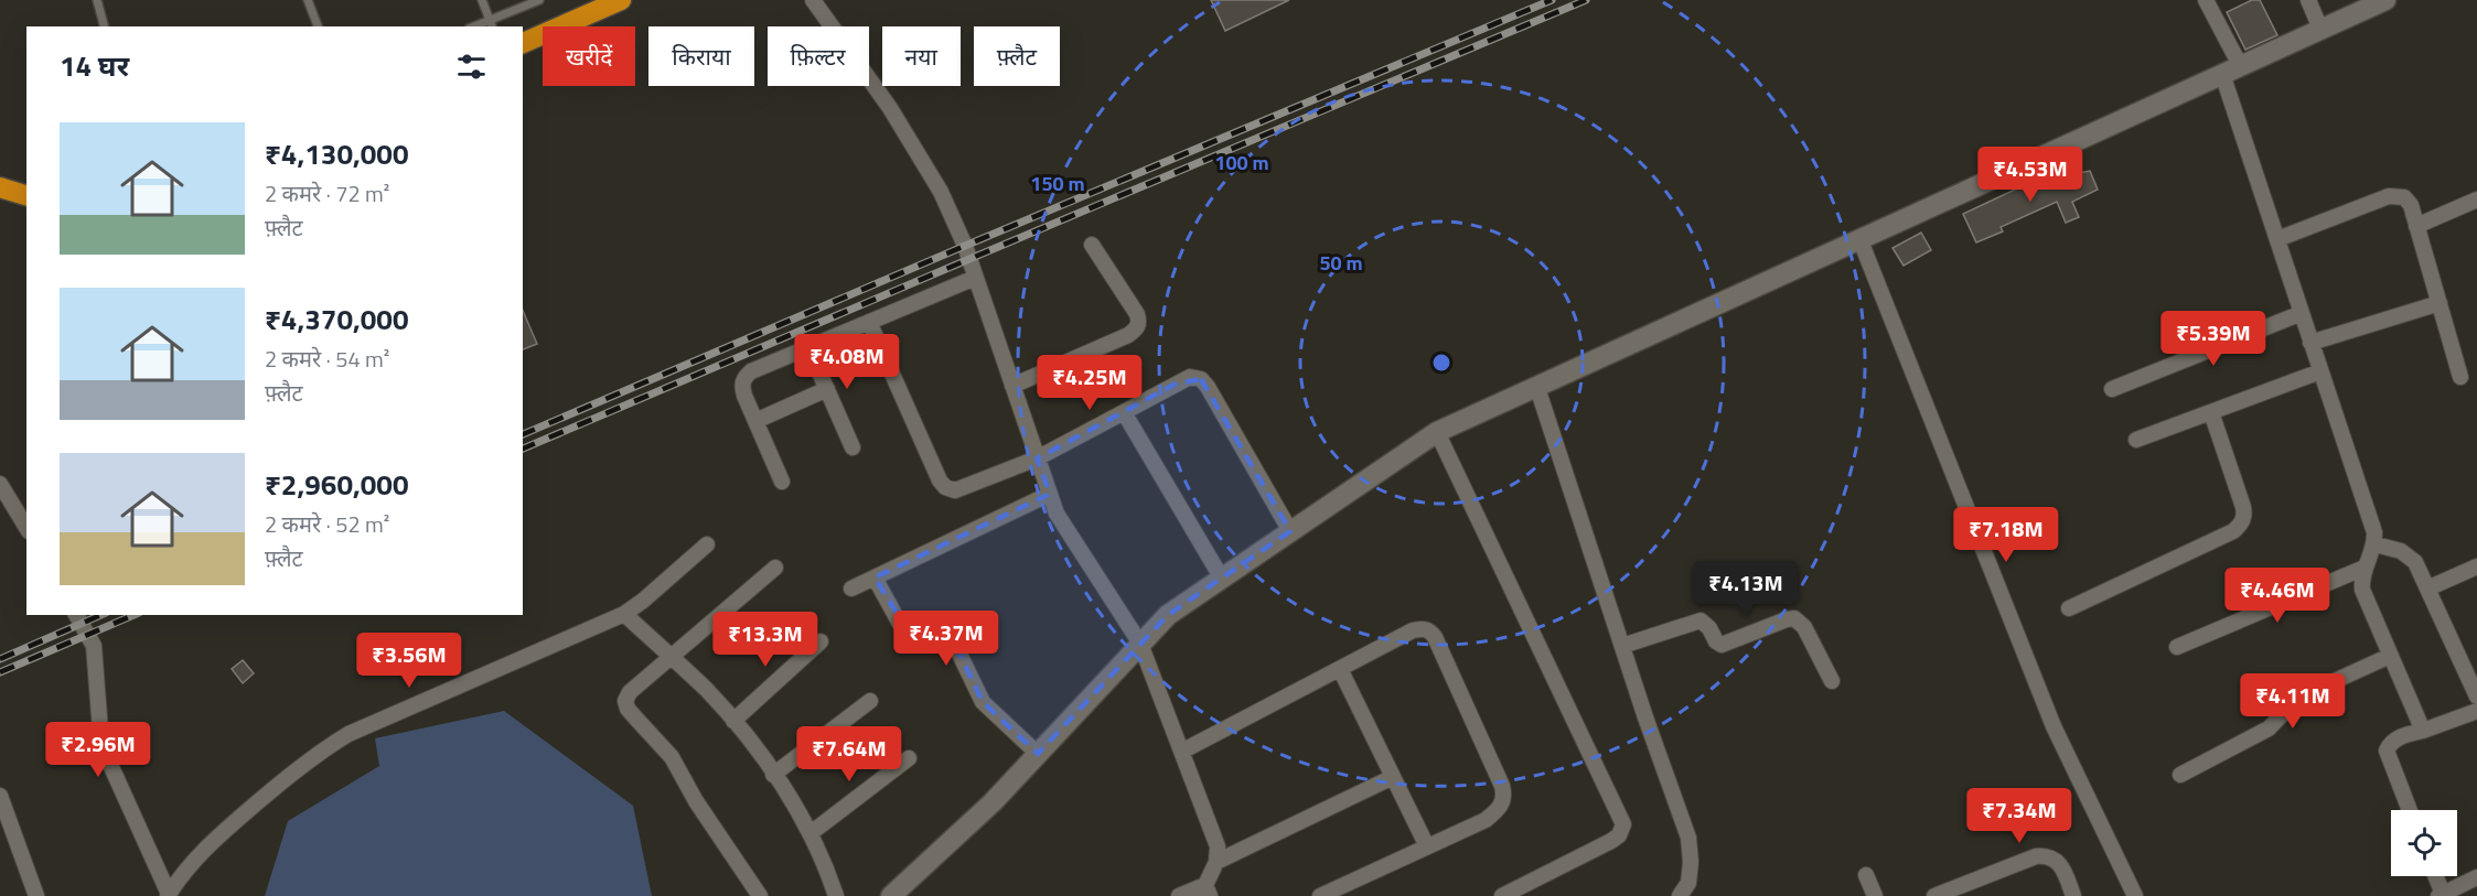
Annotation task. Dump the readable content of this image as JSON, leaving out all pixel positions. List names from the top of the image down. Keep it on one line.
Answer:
{"page":{"chip":["खरीदें","किराया","फ़िल्टर","नया","फ़्लैट"],"heading":"14 घर","list":[{"name":"₹4,130,000","note":"2 कमरे · 72 m² · फ़्लैट"},{"name":"₹4,370,000","note":"2 कमरे · 54 m² · फ़्लैट"},{"name":"₹2,960,000","note":"2 कमरे · 52 m² · फ़्लैट"}],"price":["₹4.53M","₹5.39M","₹4.08M","₹4.25M","₹7.18M","₹4.13M","₹4.46M","₹4.37M","₹13.3M","₹3.56M","₹4.11M","₹2.96M","₹7.64M","₹7.34M"]},"rings":["100 m","150 m","50 m"]}
